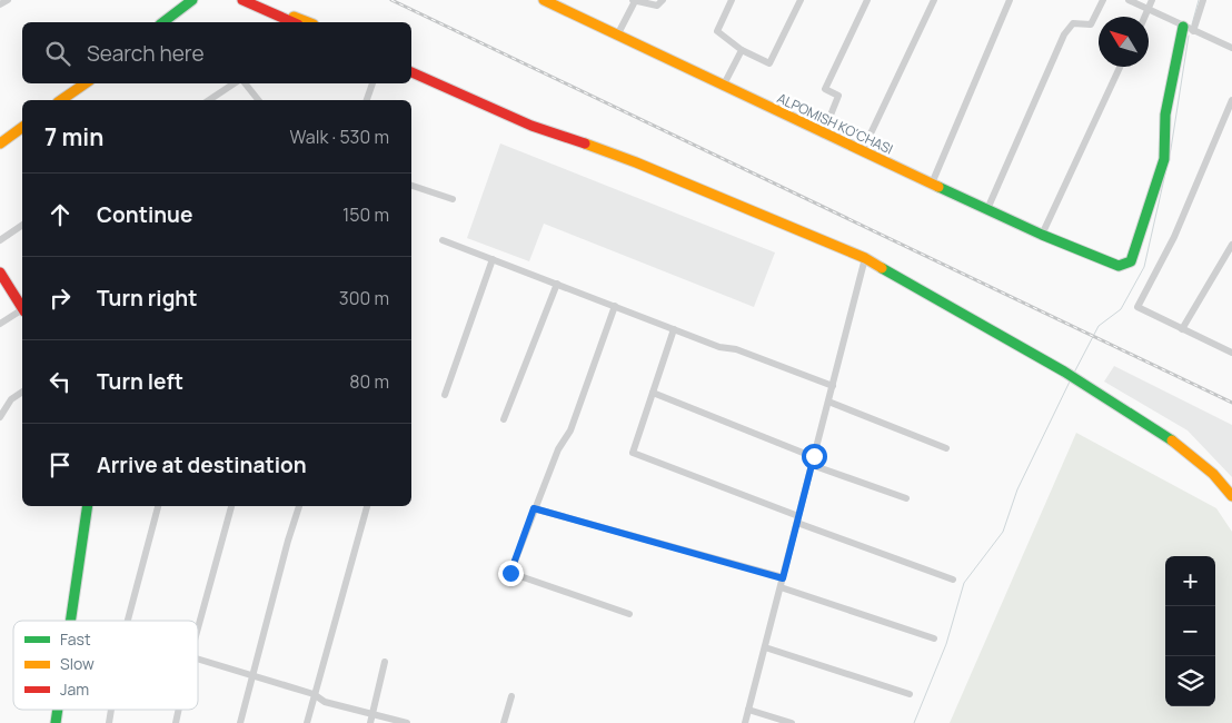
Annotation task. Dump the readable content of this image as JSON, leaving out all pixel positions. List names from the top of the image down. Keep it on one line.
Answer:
{"streets":{"main road":["ALPOMISH KO'CHASI"]},"legend":["Fast","Slow","Jam"],"north":"top left","page":{"search":"Search here","heading":["7 min","Walk · 530 m"],"list":[["Continue","150 m"],["Turn right","300 m"],["Turn left","80 m"],"Arrive at destination"],"map_buttons":["+","−"]}}
